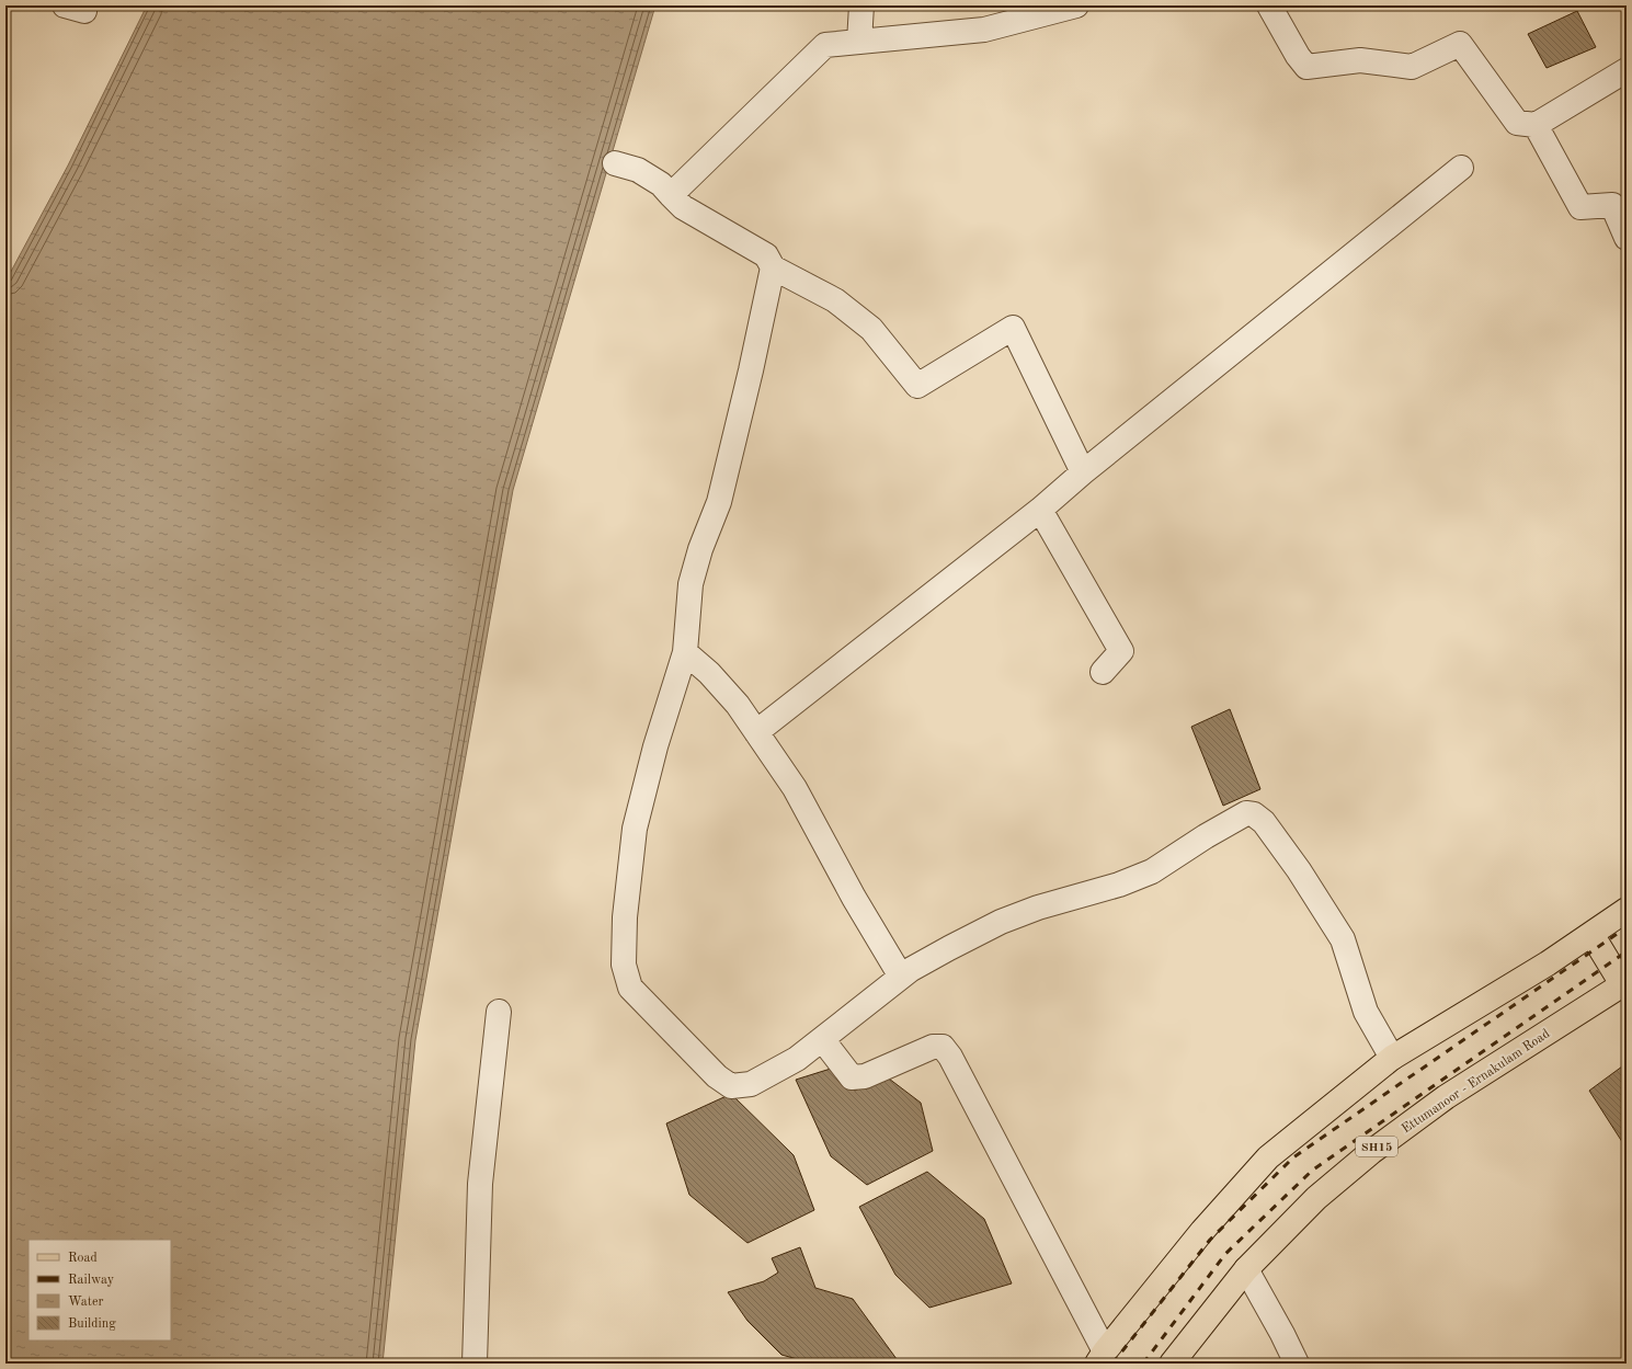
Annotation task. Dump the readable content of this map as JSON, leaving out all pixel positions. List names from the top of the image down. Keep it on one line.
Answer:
{"streets":{"main road":["Ettumanoor - Ernakulam Road","SH15"]},"legend":["Road","Railway","Water","Building"]}
